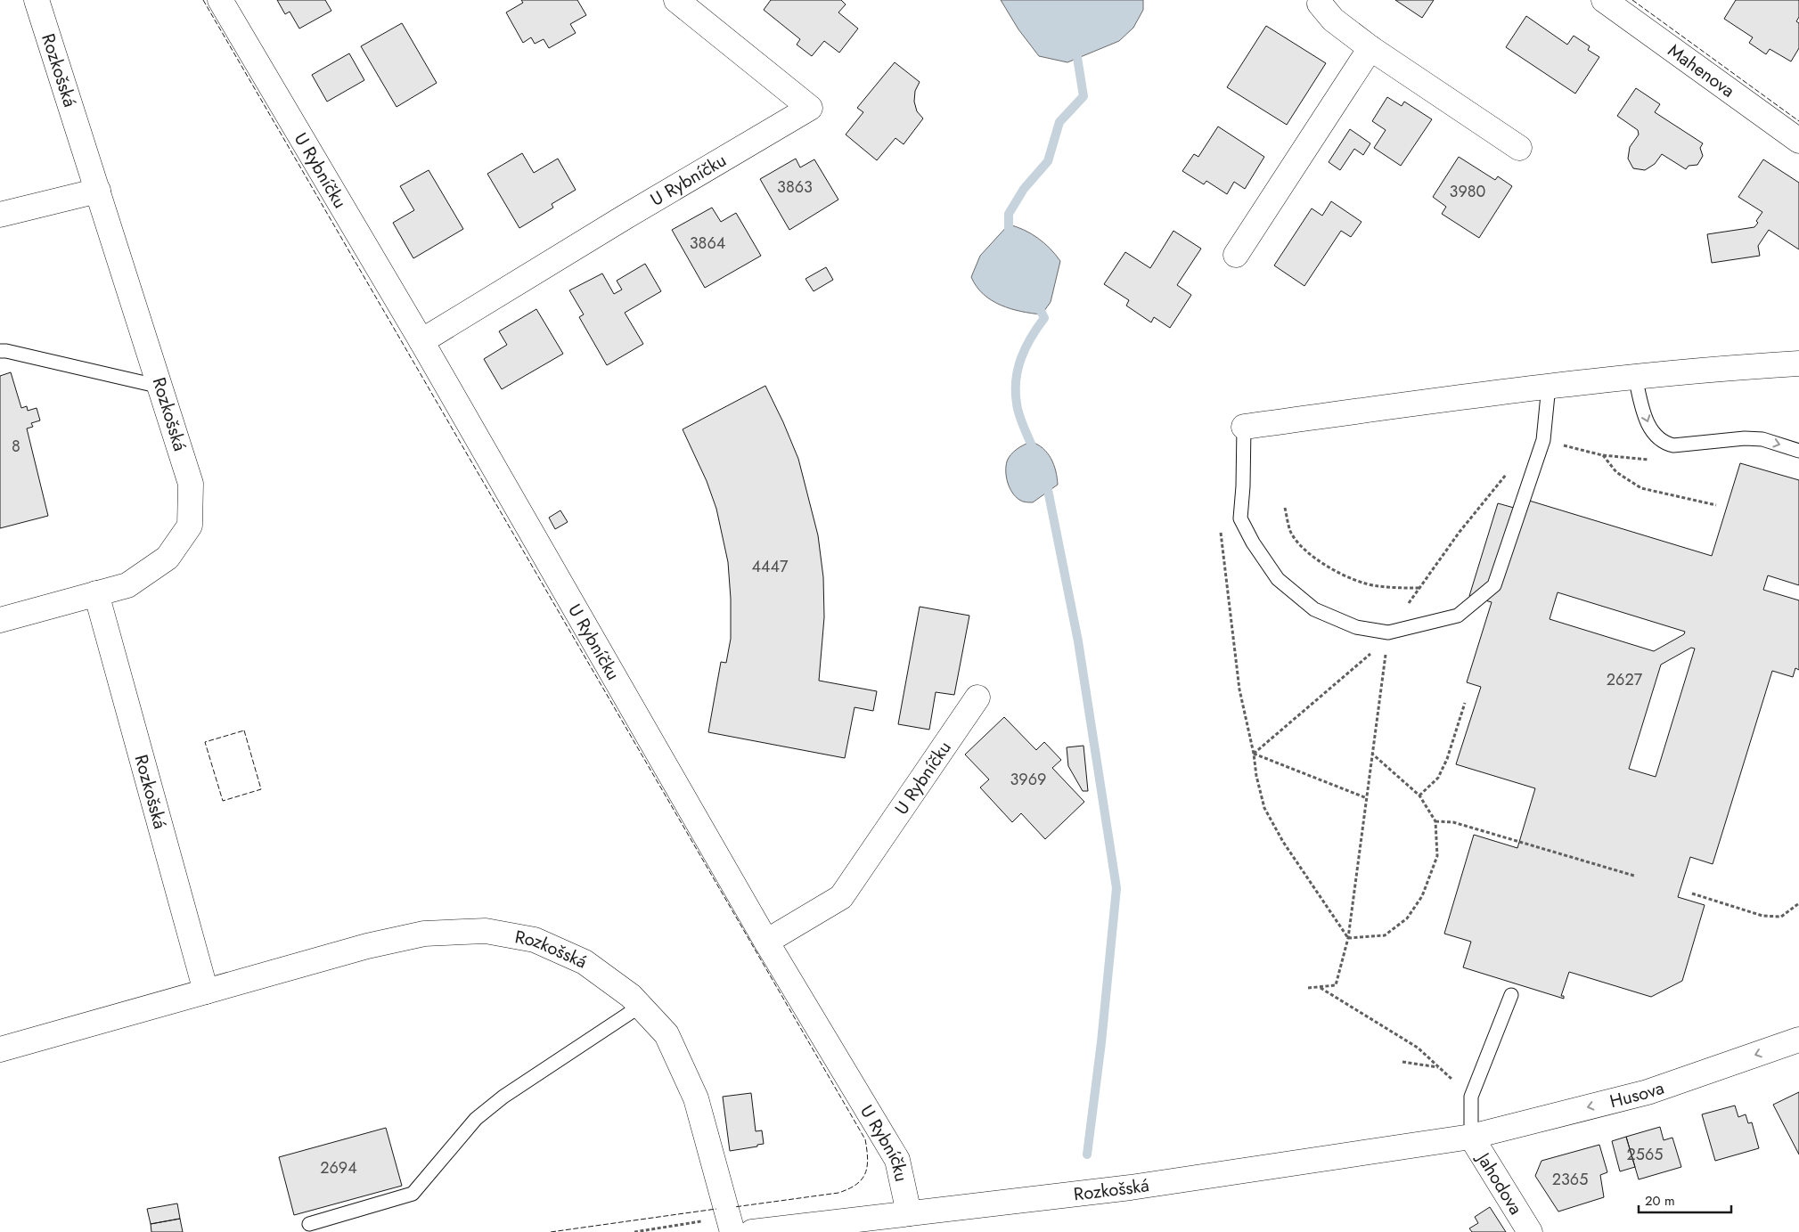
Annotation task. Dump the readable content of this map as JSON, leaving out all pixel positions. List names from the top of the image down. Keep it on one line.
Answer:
{"streets":{"street":["Rozkošská","Mahenova","U Rybníčku","Husova","Jahodova"]},"crossings":[["Rozkošská","U Rybníčku"],["Rozkošská","Husova"],["Rozkošská","Jahodova"],["Husova","Jahodova"]],"one_way":["Husova"],"house_numbers":["3863","3980","3864","8","4447","2627","3969","2565","2694","2365"],"scale_bar":"20 m"}
